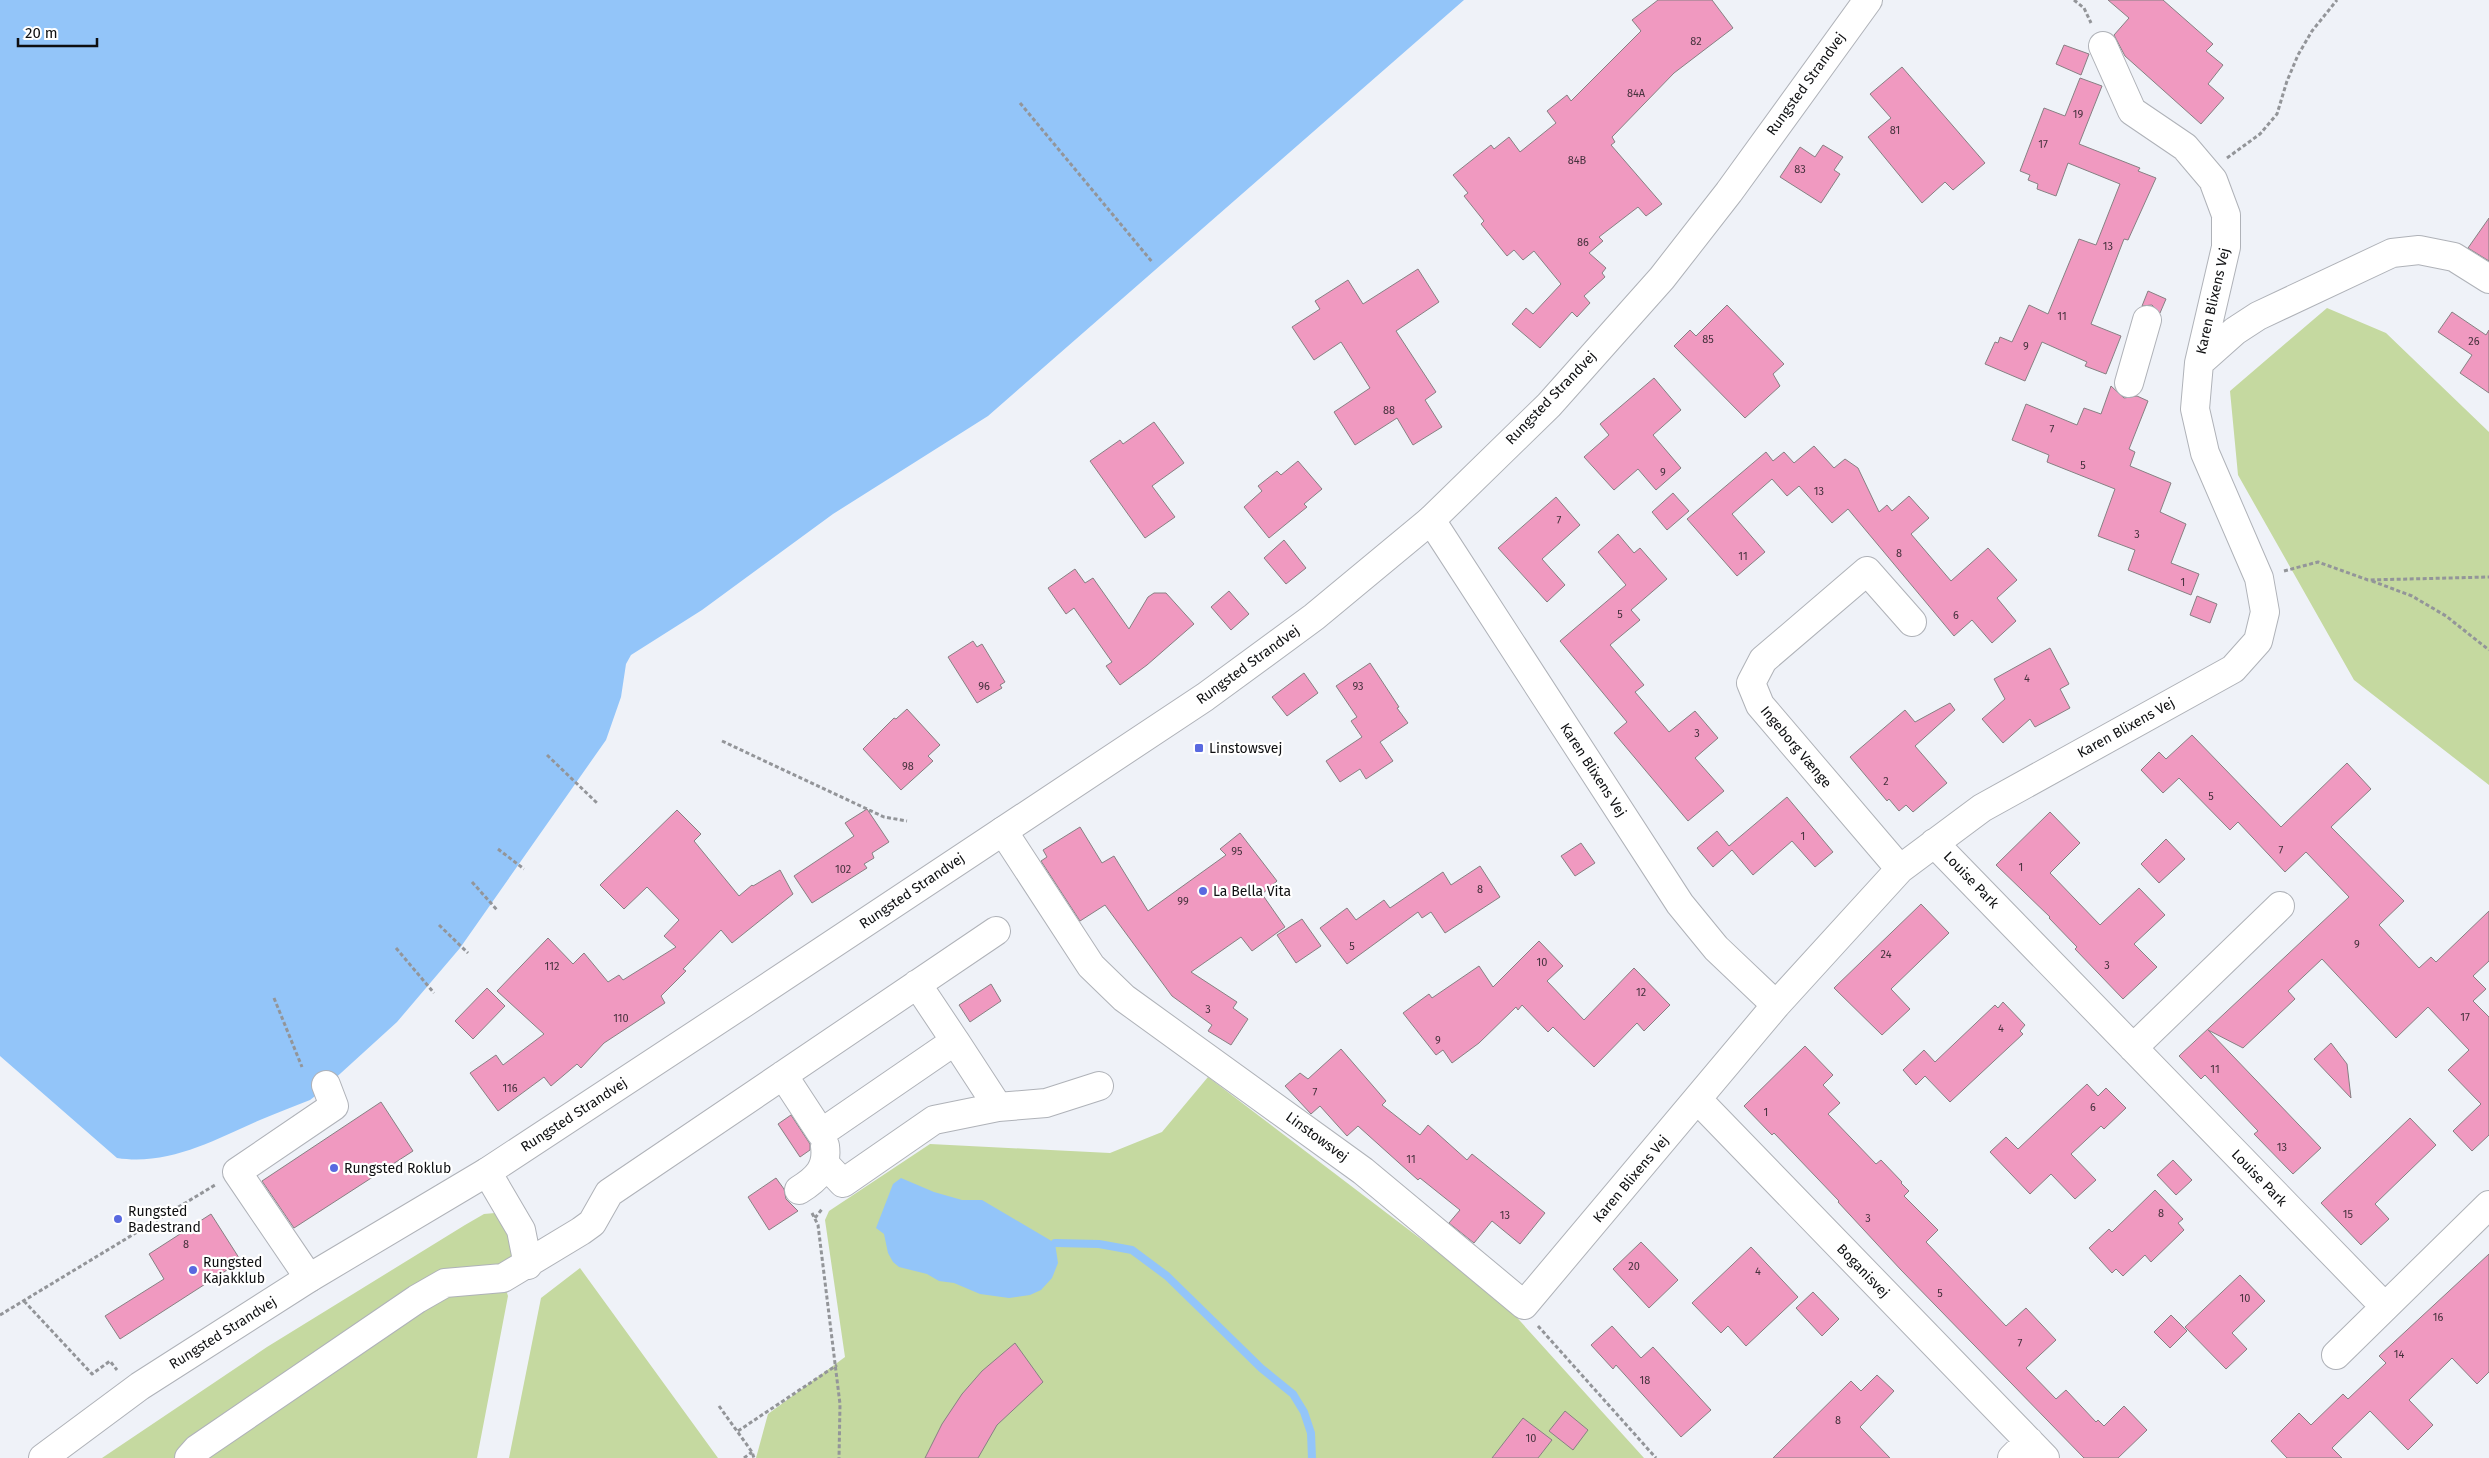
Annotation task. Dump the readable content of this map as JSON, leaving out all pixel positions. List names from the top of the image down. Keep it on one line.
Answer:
{"streets":{"street":["Rungsted Strandvej","Karen Blixens Vej","Ingeborg Vænge","Louise Park","Linstowsvej","Boganisvej"]},"crossings":[["Rungsted Strandvej","Karen Blixens Vej"],["Rungsted Strandvej","Linstowsvej"],["Karen Blixens Vej","Ingeborg Vænge"],["Karen Blixens Vej","Louise Park"],["Karen Blixens Vej","Linstowsvej"],["Karen Blixens Vej","Boganisvej"]],"places":{"transit":["Linstowsvej"],"other":["La Bella Vita","Rungsted Roklub","Rungsted Badestrand","Rungsted Kajakklub"]},"house_numbers":["82","84A","19","81","17","84B","83","86","13","11","85","26","9","88","7","5","9","13","7","3","8","11","1","5","6","4","96","93","3","98","2","5","1","7","95","1","102","8","99","9","5","24","10","3","112","12","3","17","110","4","9","11","116","7","6","1","13","11","8","15","13","3","8","20","4","5","10","16","7","14","18","8","10"],"scale_bar":"20 m"}
